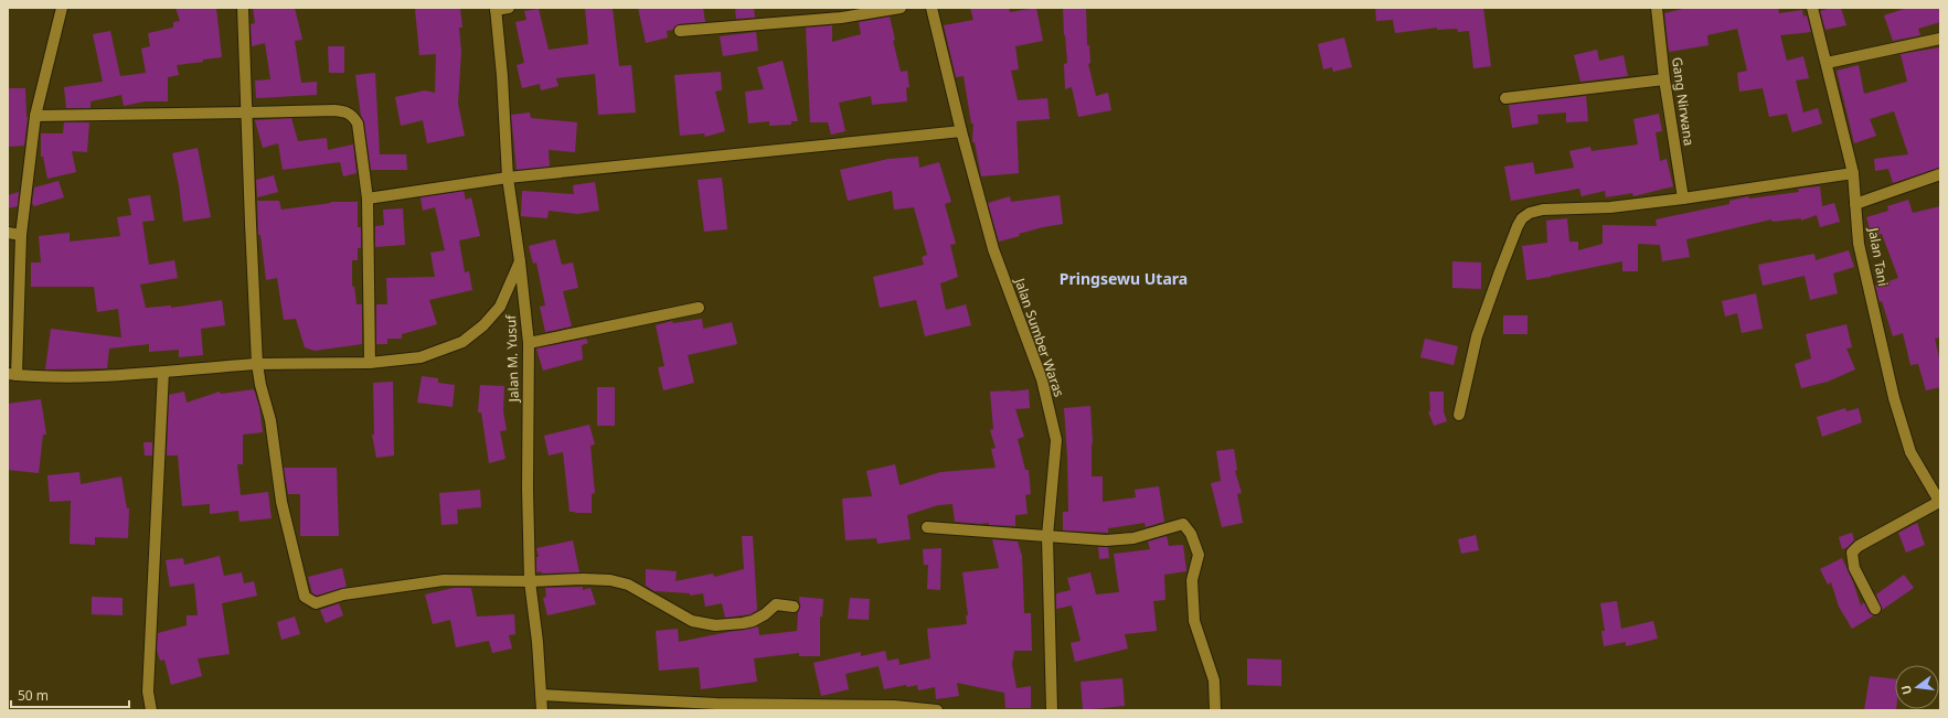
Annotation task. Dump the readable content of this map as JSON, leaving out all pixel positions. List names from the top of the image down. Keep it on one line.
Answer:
{"streets":{"street":["Gang Nirwana","Jalan Tani","Jalan Sumber Waras","Jalan M. Yusuf"]},"districts":["Pringsewu Utara"],"scale_bar":"50 m","north":"left"}
